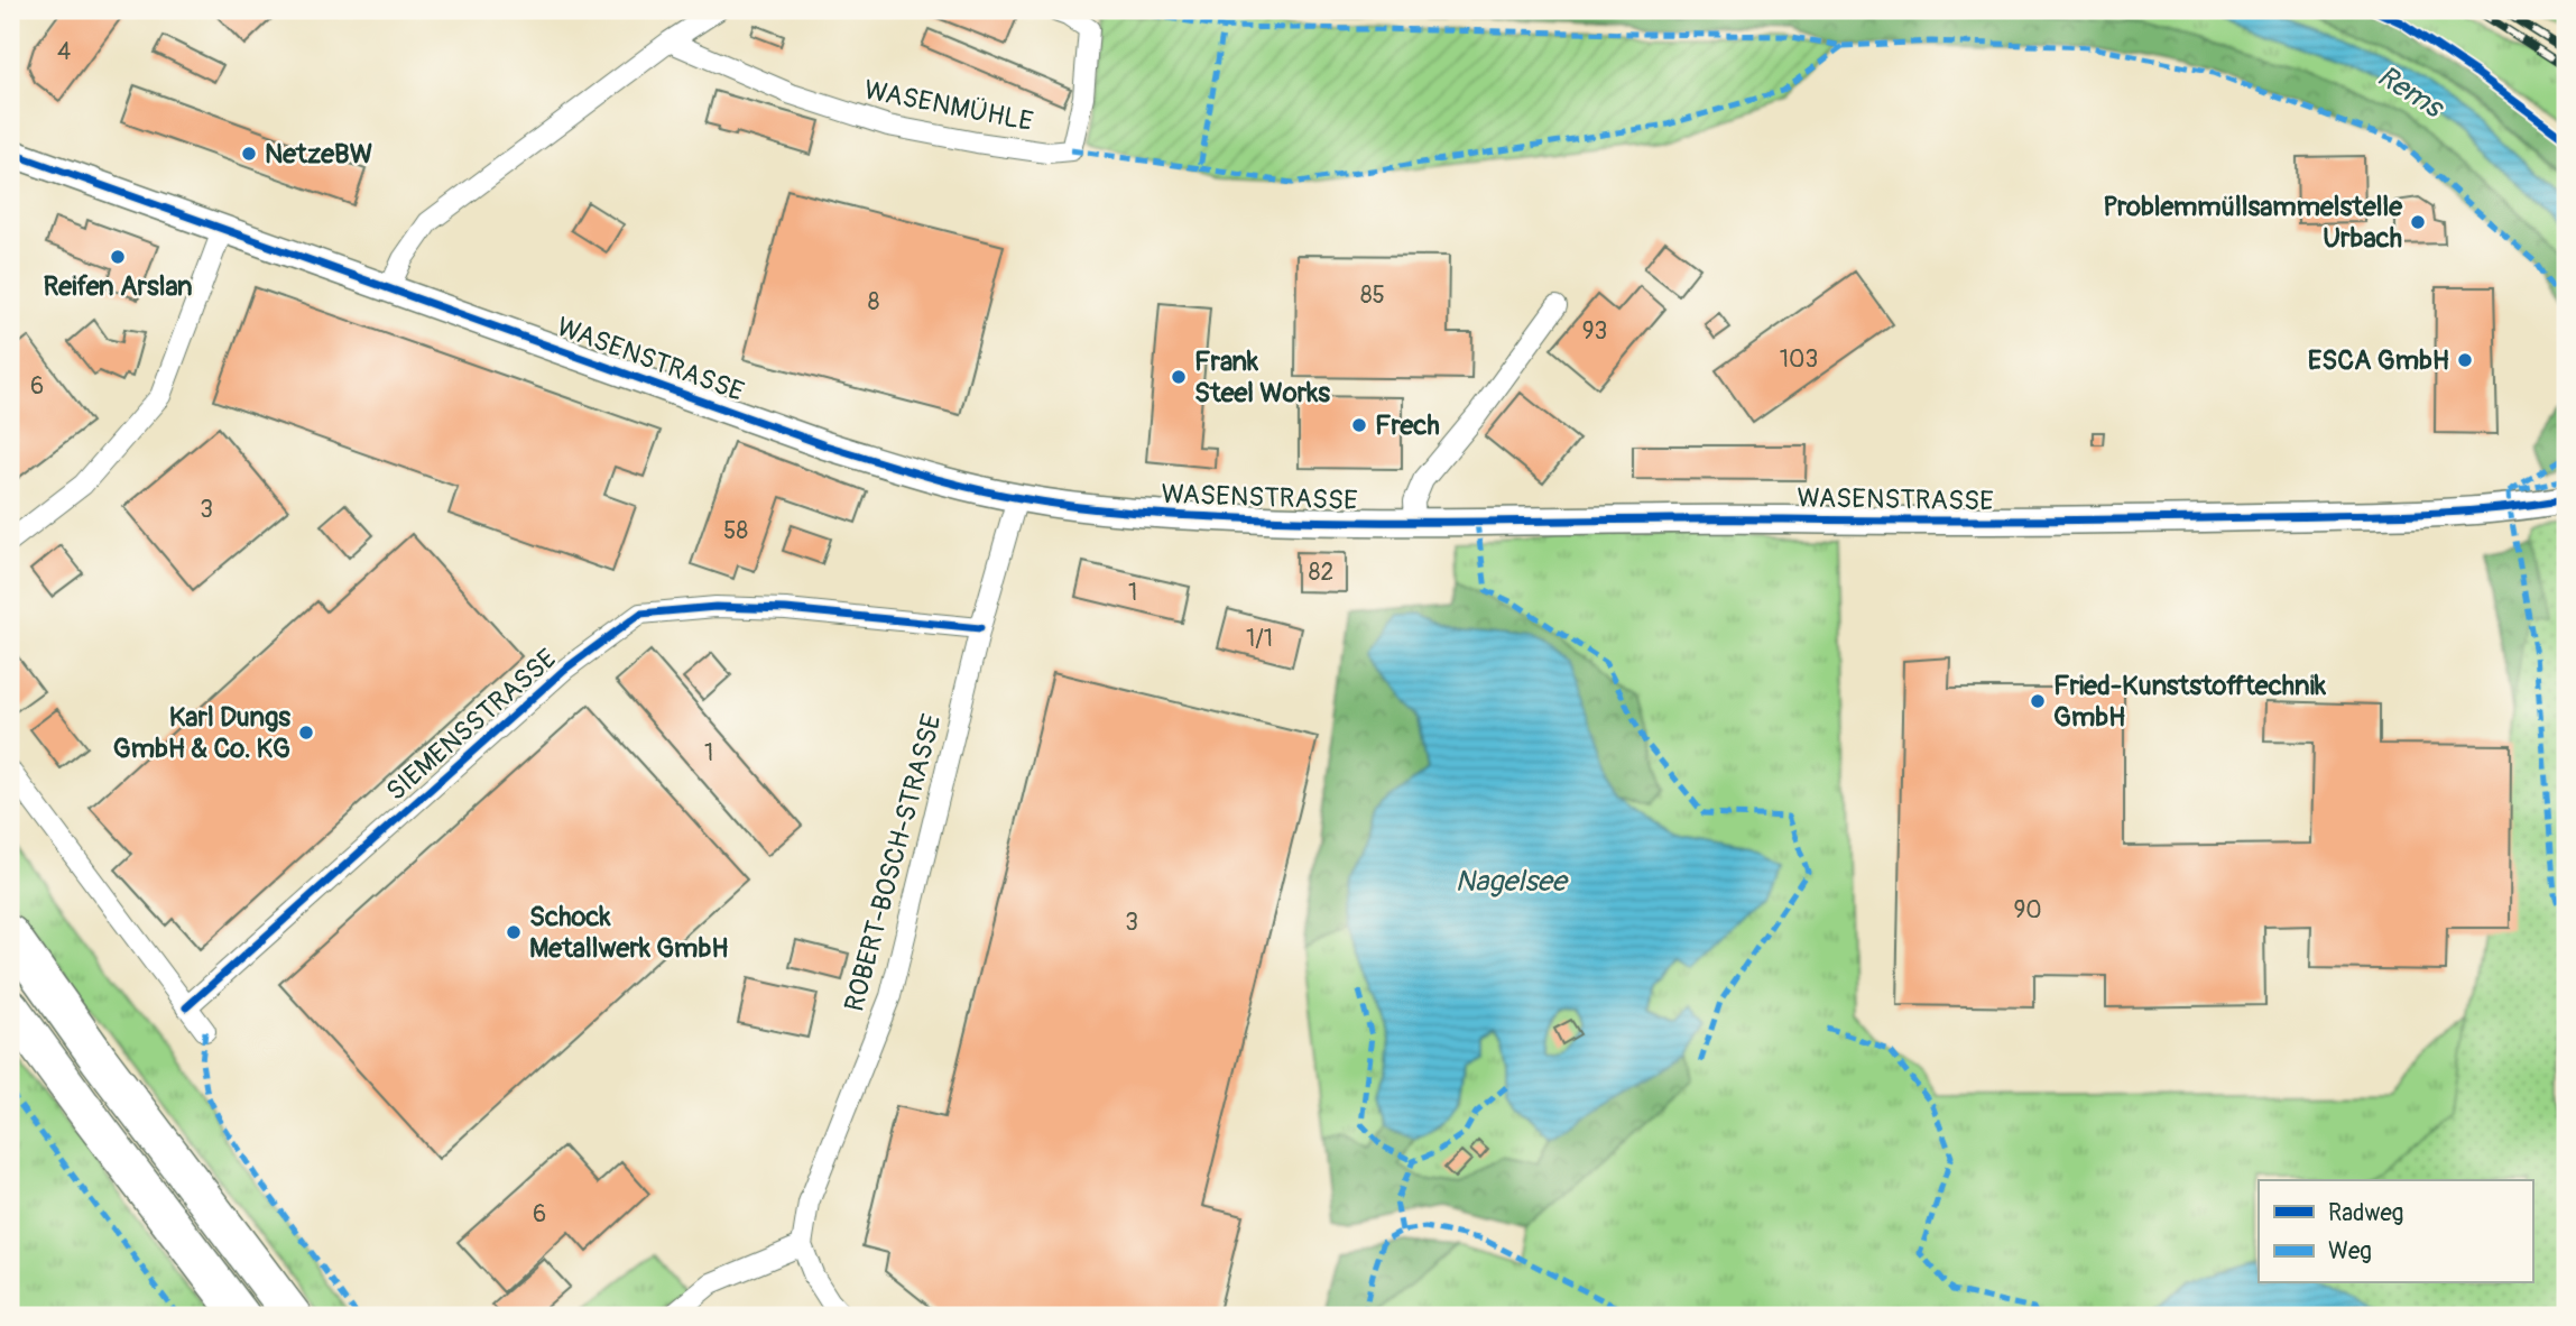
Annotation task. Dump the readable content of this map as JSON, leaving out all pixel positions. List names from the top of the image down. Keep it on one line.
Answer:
{"streets":{"street":["WASENMÜHLE","WASENSTRASSE","SIEMENSSTRASSE","ROBERT-BOSCH-STRASSE"]},"crossings":[["WASENSTRASSE","ROBERT-BOSCH-STRASSE"],["SIEMENSSTRASSE","ROBERT-BOSCH-STRASSE"]],"water":["Rems","Nagelsee"],"places":["NetzeBW","Problemmüllsammelstelle Urbach","Reifen Arslan","ESCA GmbH","Frank Steel Works","Frech","Fried-Kunststofftechnik GmbH","Karl Dungs GmbH & Co. KG","Schock Metallwerk GmbH"],"house_numbers":["4","85","8","93","103","6","3","58","82","1","1/1","1","90","3","6"],"legend":["Radweg","Weg"]}
